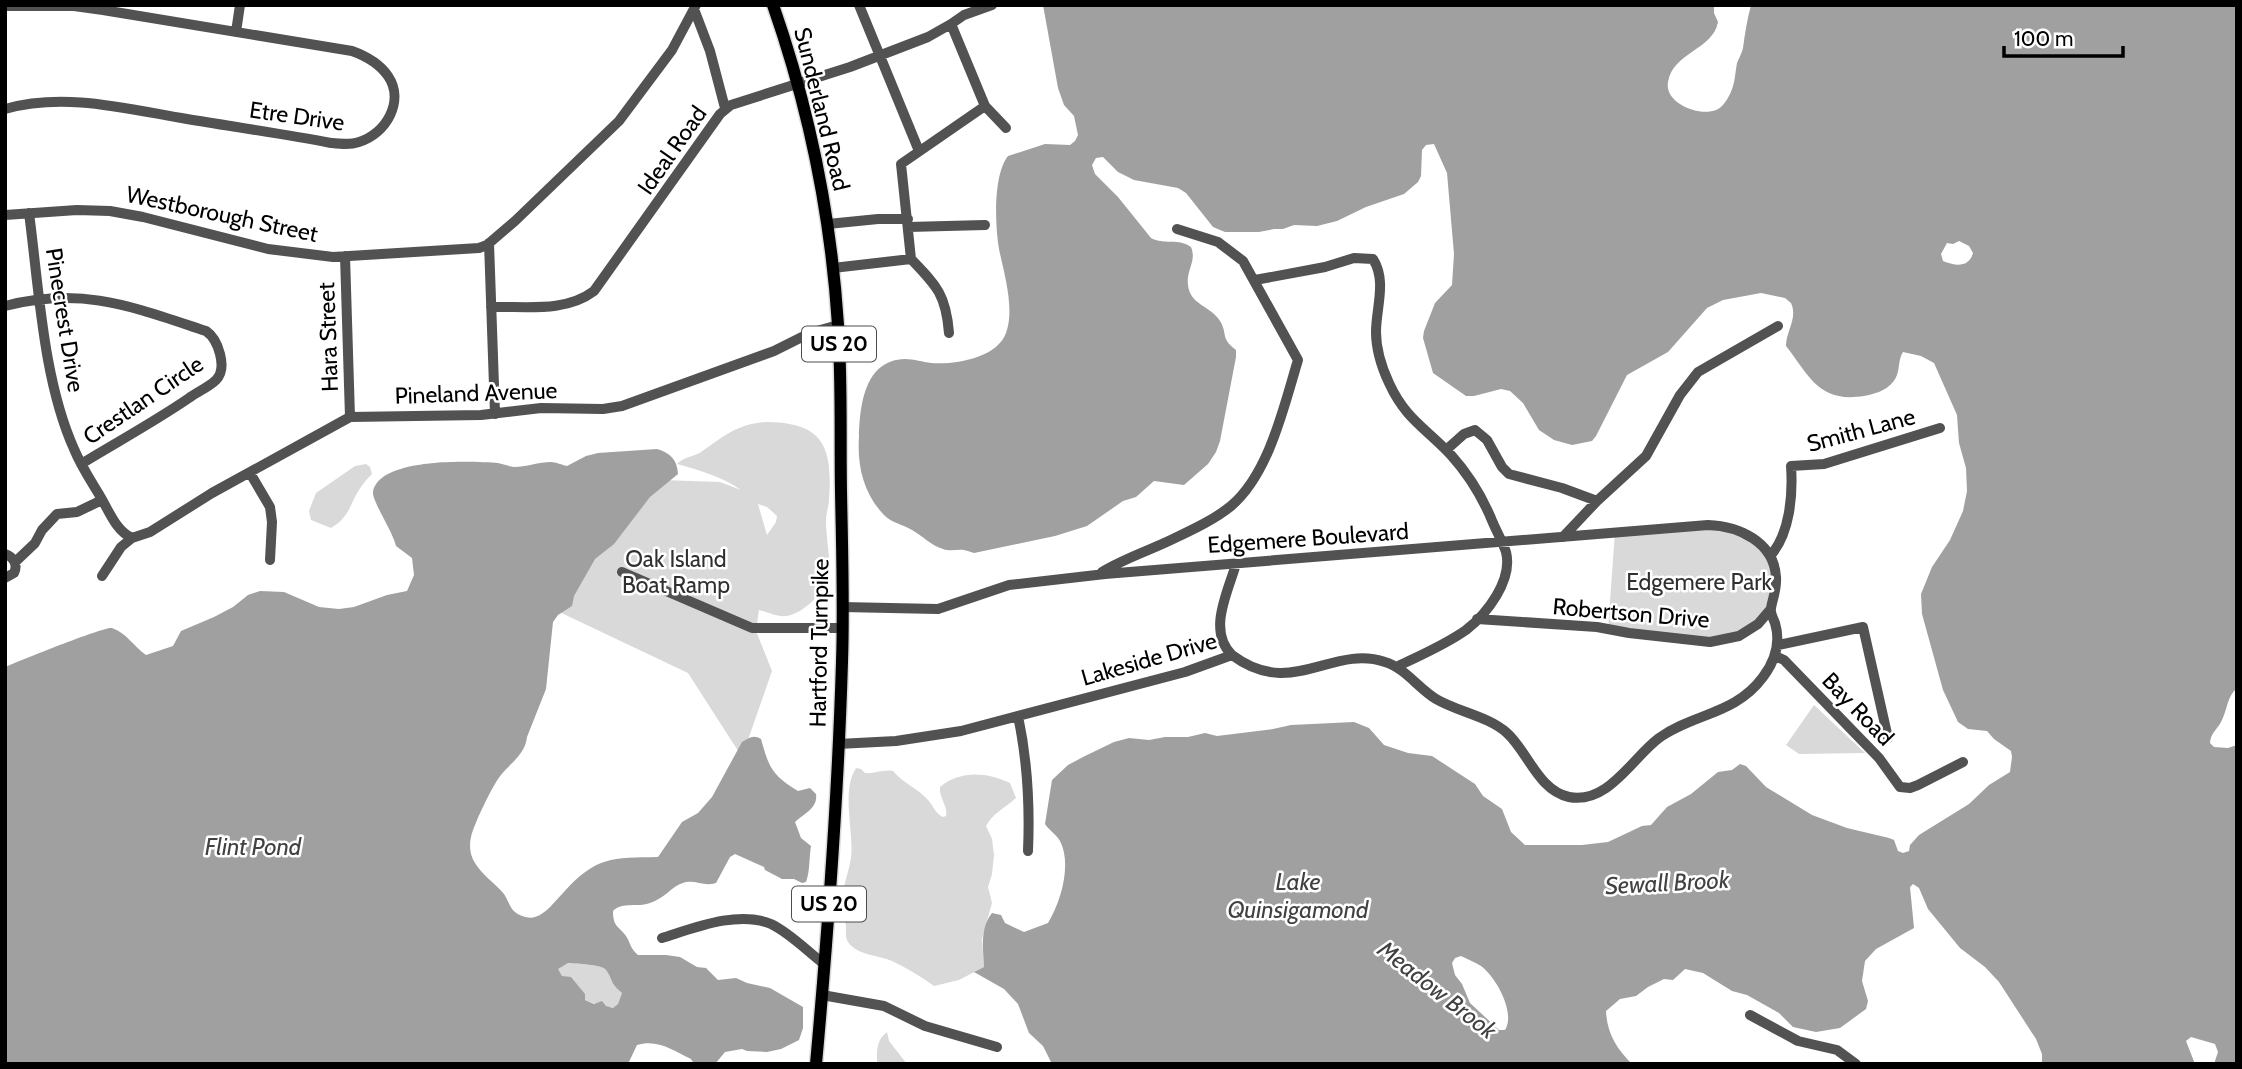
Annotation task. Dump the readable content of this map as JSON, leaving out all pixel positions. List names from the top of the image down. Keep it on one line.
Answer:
{"streets":{"main road":["Sunderland Road","US 20","Hartford Turnpike"],"street":["Etre Drive","Ideal Road","Westborough Street","Pinecrest Drive","Hara Street","Pineland Avenue","Crestlan Circle","Smith Lane","Edgemere Boulevard","Robertson Drive","Lakeside Drive","Bay Road"]},"crossings":[["Sunderland Road","Ideal Road"],["Sunderland Road","Hartford Turnpike"],["Westborough Street","Pinecrest Drive"],["Westborough Street","Hara Street"],["Pinecrest Drive","Pineland Avenue"],["Pinecrest Drive","Crestlan Circle"],["Hara Street","Pineland Avenue"],["Pineland Avenue","Hartford Turnpike"],["Smith Lane","Edgemere Boulevard"],["Edgemere Boulevard","Hartford Turnpike"],["Hartford Turnpike","Lakeside Drive"],["Lakeside Drive","Bay Road"]],"water":["Flint Pond","Lake Quinsigamond","Sewall Brook","Meadow Brook"],"parks":["Oak Island Boat Ramp","Edgemere Park"],"scale_bar":"100 m"}
